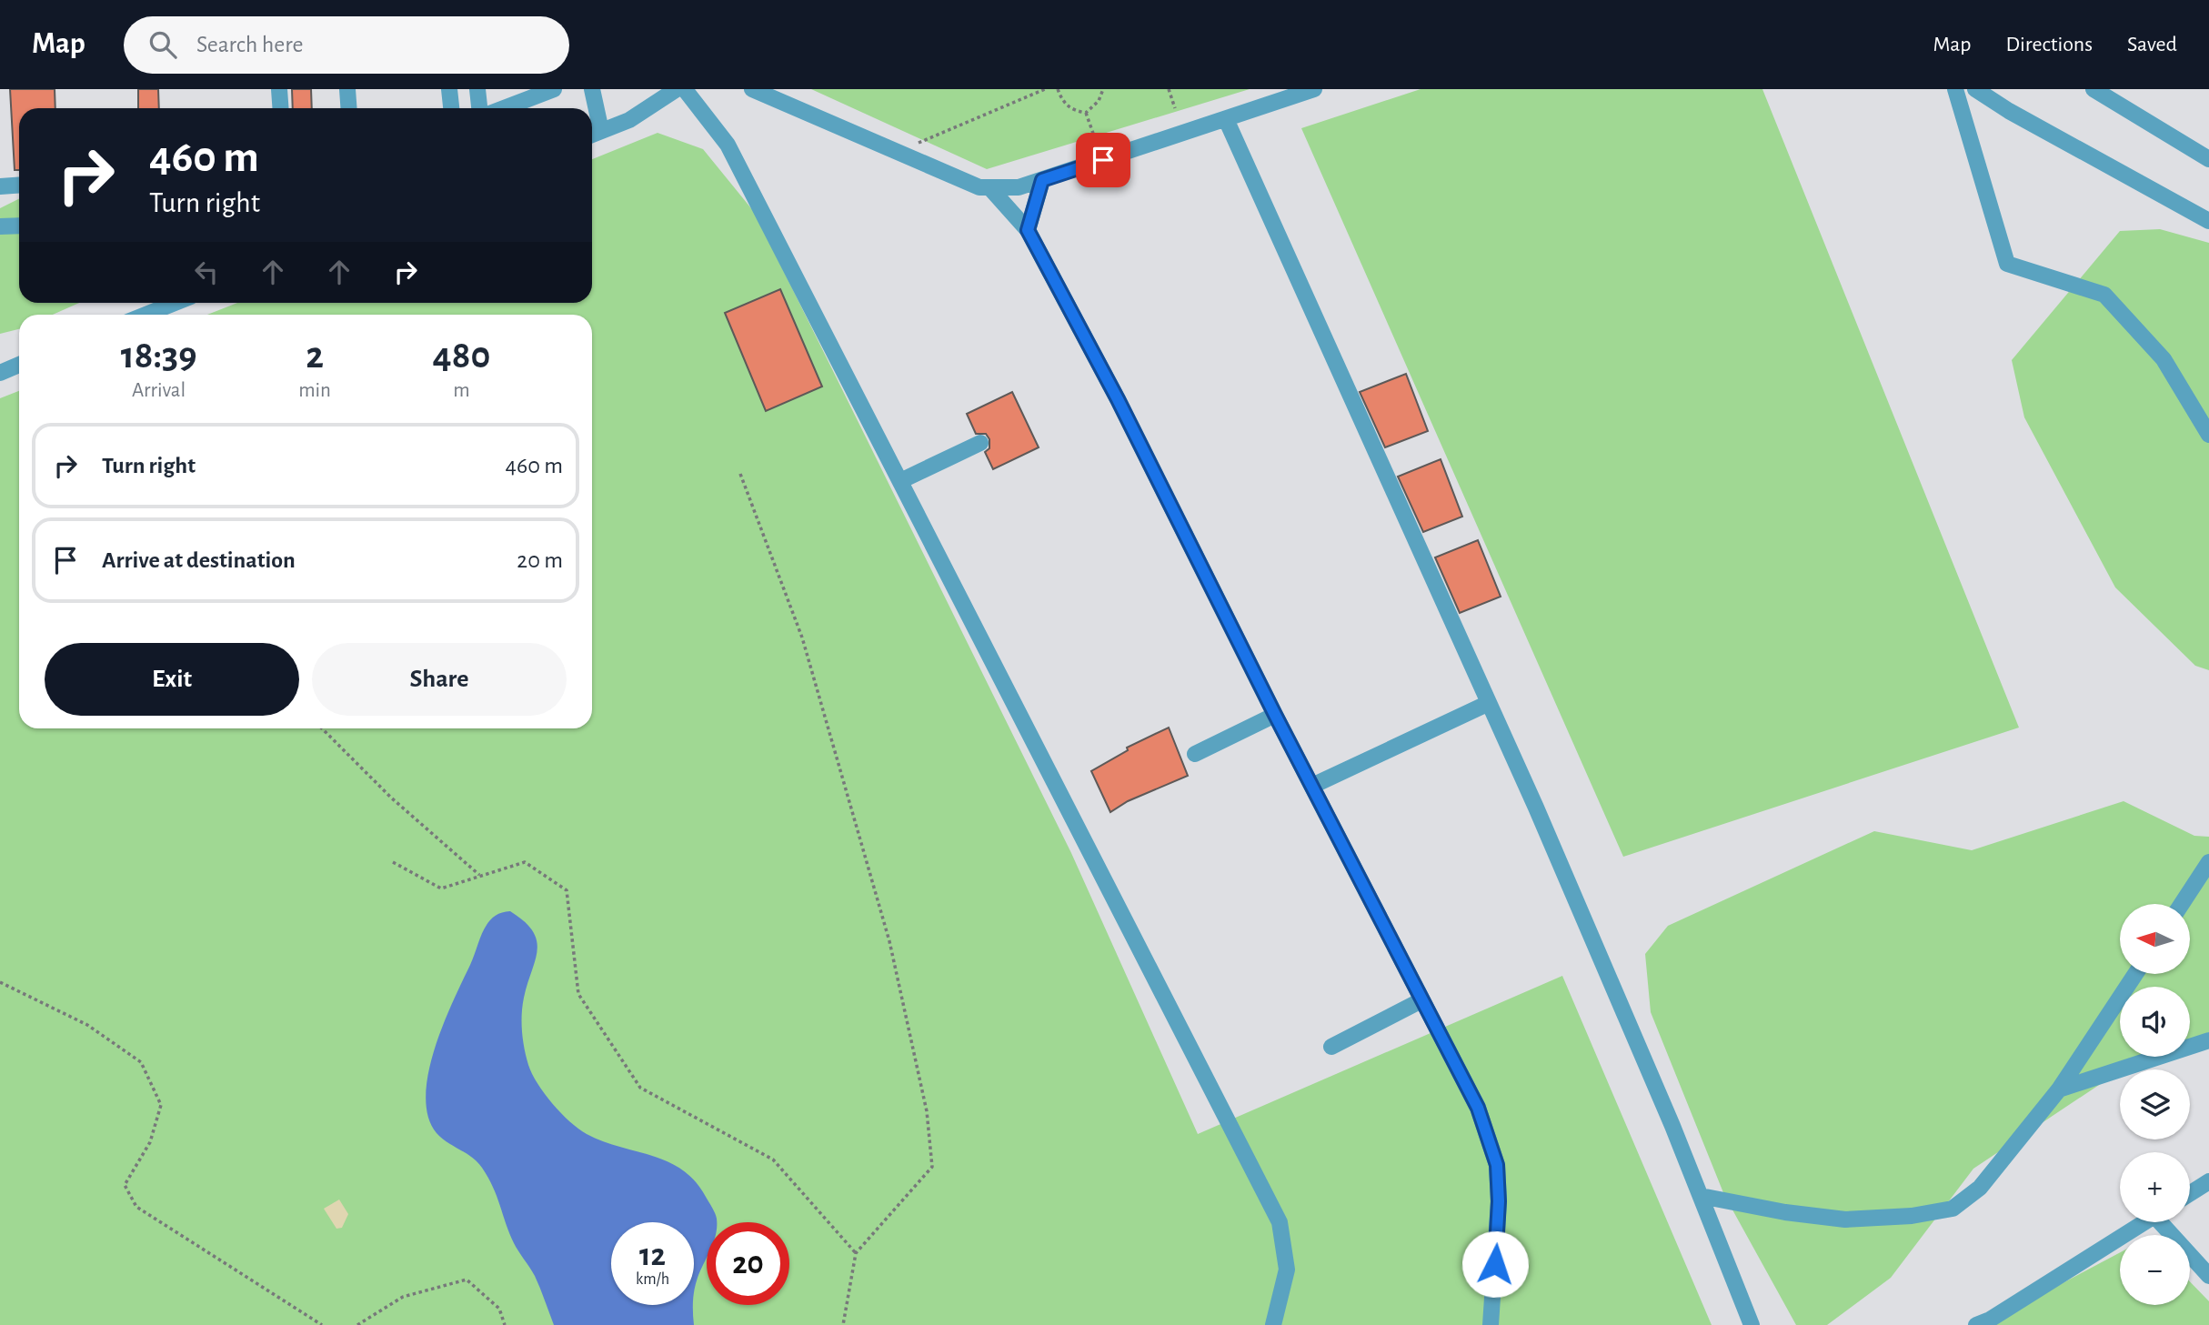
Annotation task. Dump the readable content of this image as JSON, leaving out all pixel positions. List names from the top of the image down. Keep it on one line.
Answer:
{"north":"left","page":{"header":"Map","search":"Search here","nav":["Map","Directions","Saved"],"turn":["460 m","Turn right"],"eta":["18:39","Arrival","2","min","480","m"],"list":[{"name":"Turn right","value":"460 m"},{"name":"Arrive at destination","value":"20 m"}],"buttons":["Exit","Share"],"map_buttons":["+","−"],"speed":"12 km/h","limit":"20"}}
